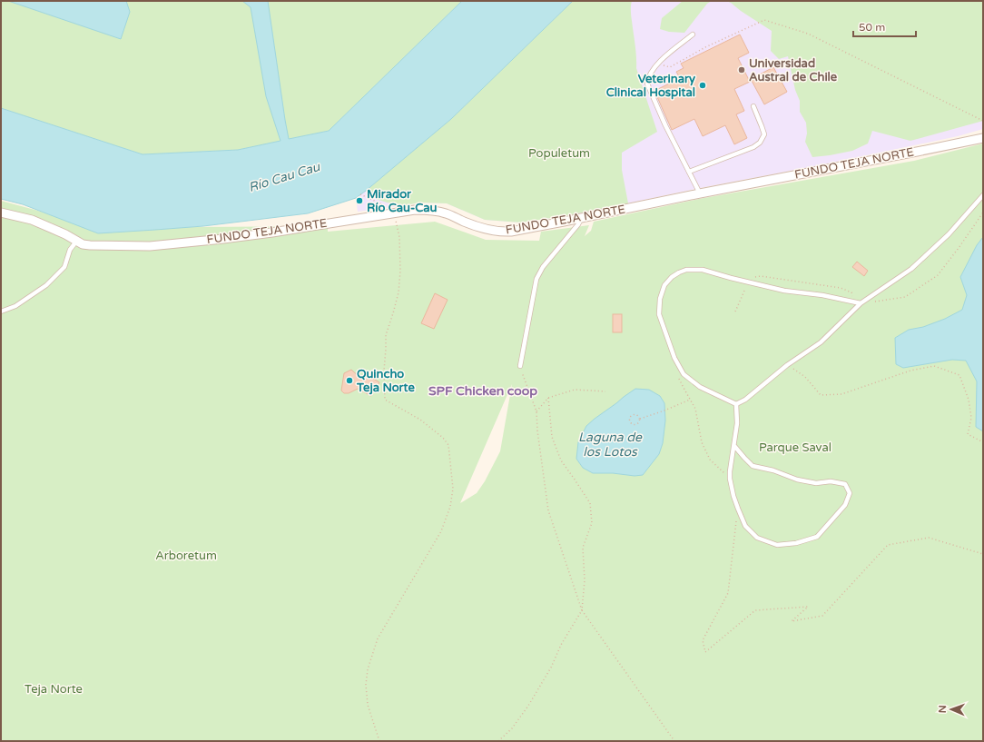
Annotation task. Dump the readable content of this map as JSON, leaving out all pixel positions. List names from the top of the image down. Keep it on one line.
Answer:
{"streets":{"street":["FUNDO TEJA NORTE"]},"districts":["SPF Chicken coop"],"water":["Río Cau Cau","Laguna de los Lotos"],"parks":["Populetum","Parque Saval","Arboretum","Teja Norte"],"places":["Universidad Austral de Chile","Veterinary Clinical Hospital","Mirador Río Cau-Cau","Quincho Teja Norte"],"scale_bar":"50 m","north":"left"}
